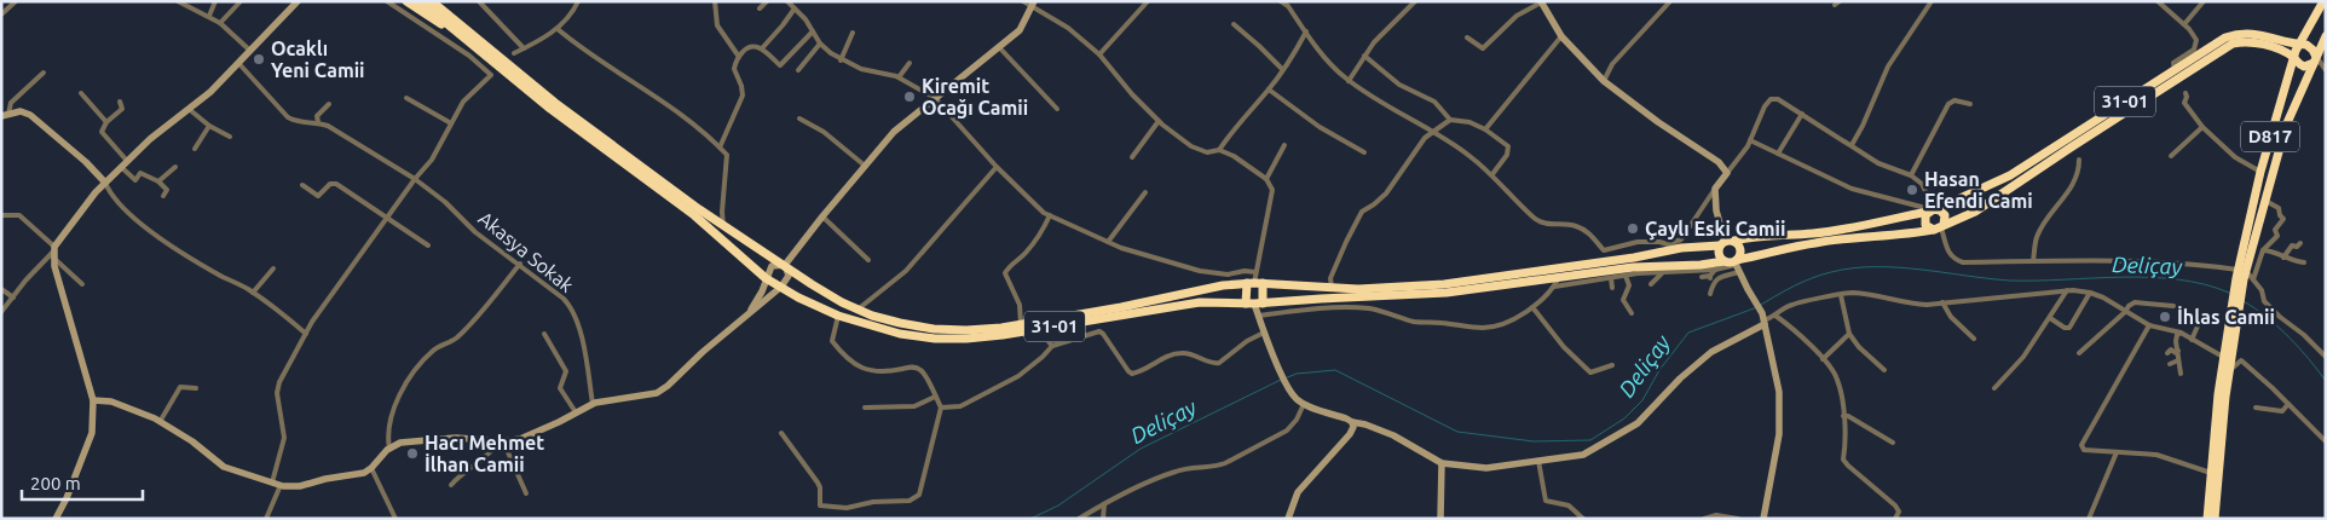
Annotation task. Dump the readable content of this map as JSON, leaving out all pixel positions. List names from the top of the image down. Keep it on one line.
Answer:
{"streets":{"highway":["31-01","D817"],"street":["Akasya Sokak"]},"crossings":[["31-01","D817"]],"water":["Deliçay"],"places":["Ocaklı Yeni Camii","Kiremit Ocağı Camii","Hasan Efendi Cami","Çaylı Eski Camii","İhlas Camii","Hacı Mehmet İlhan Camii"],"scale_bar":"200 m"}
